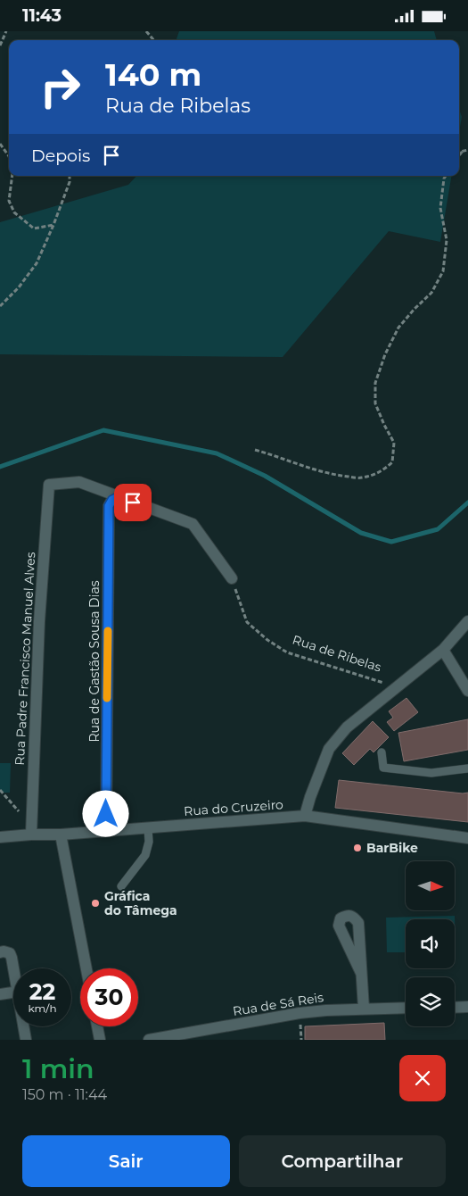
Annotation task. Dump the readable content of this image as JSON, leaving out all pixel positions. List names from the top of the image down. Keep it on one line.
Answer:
{"streets":{"street":["Rua Padre Francisco Manuel Alves","Rua de Gastão Sousa Dias","Rua do Cruzeiro","Rua de Sá Reis"],"path":["Rua de Ribelas"]},"crossings":[["Rua Padre Francisco Manuel Alves","Rua de Gastão Sousa Dias"],["Rua Padre Francisco Manuel Alves","Rua do Cruzeiro"],["Rua de Gastão Sousa Dias","Rua do Cruzeiro"]],"places":["BarBike","Gráfica do Tâmega"],"north":"right","page":{"status":"11:43","turn":["140 m","Rua de Ribelas"],"then":"Depois","speed":"22 km/h","limit":"30","heading":["1 min","150 m · 11:44"],"buttons":["Sair","Compartilhar"]}}
